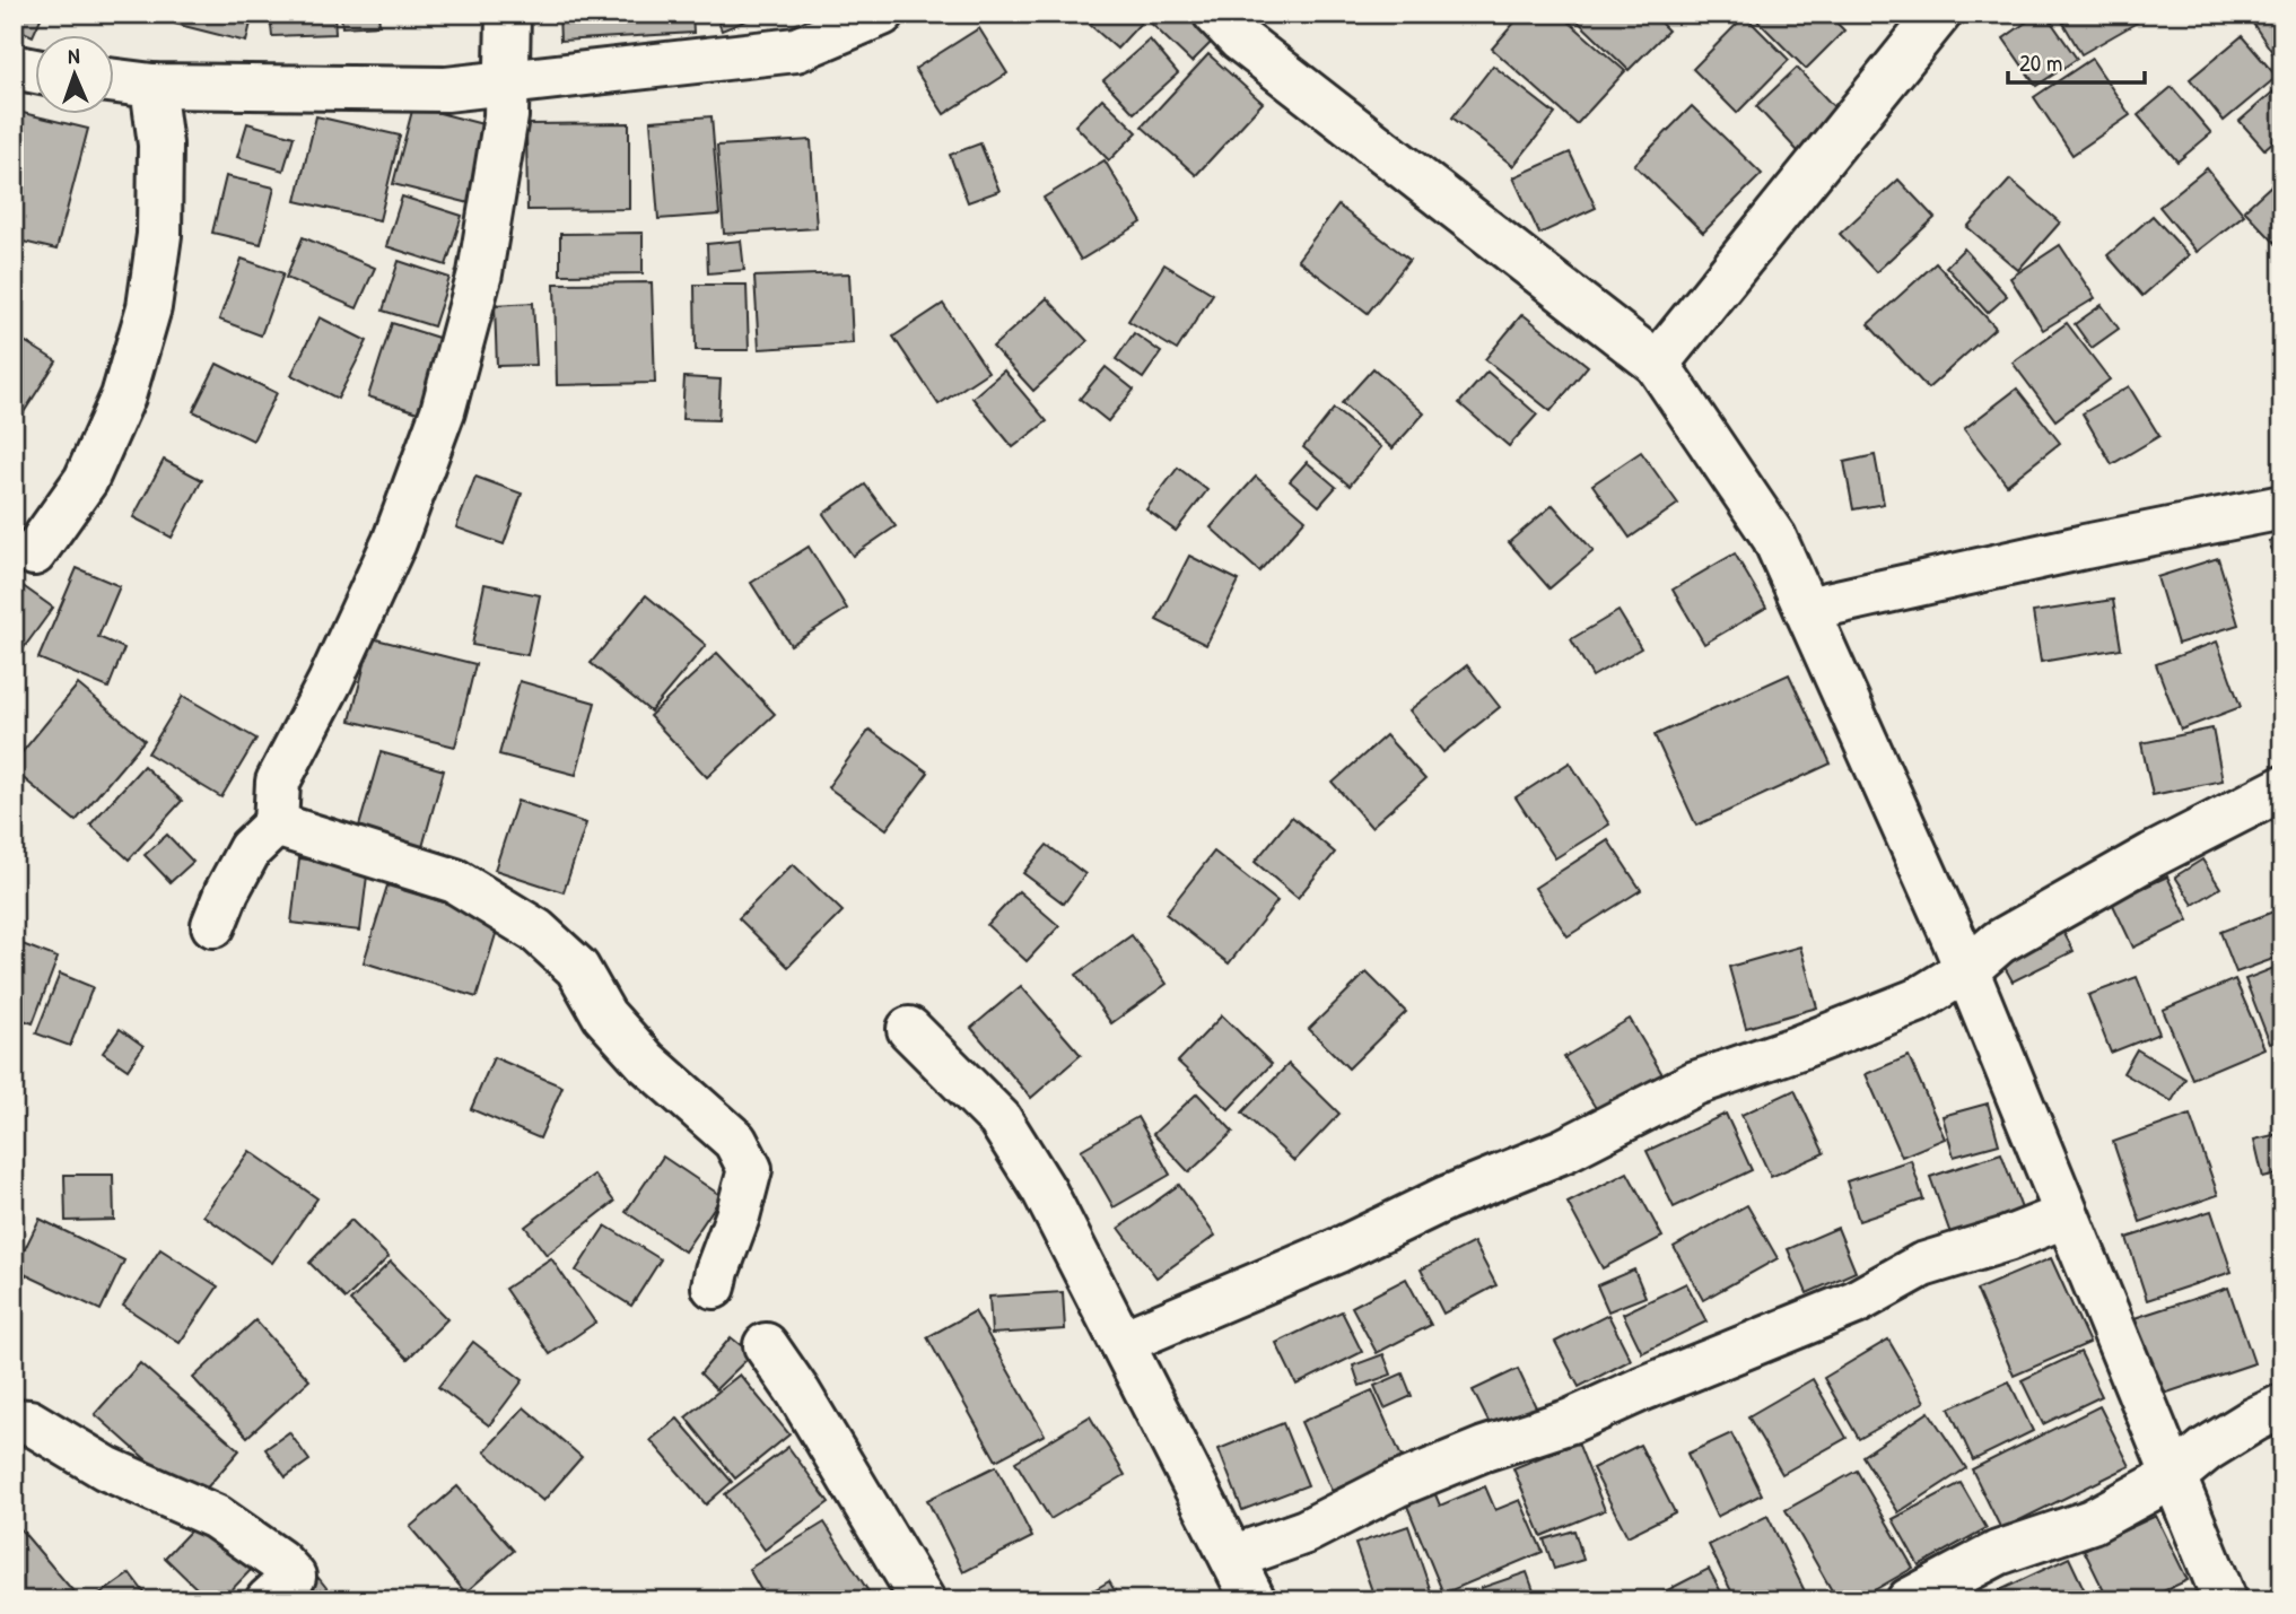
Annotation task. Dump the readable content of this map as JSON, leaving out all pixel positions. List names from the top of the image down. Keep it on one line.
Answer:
{"scale_bar":"20 m","north":"top"}
